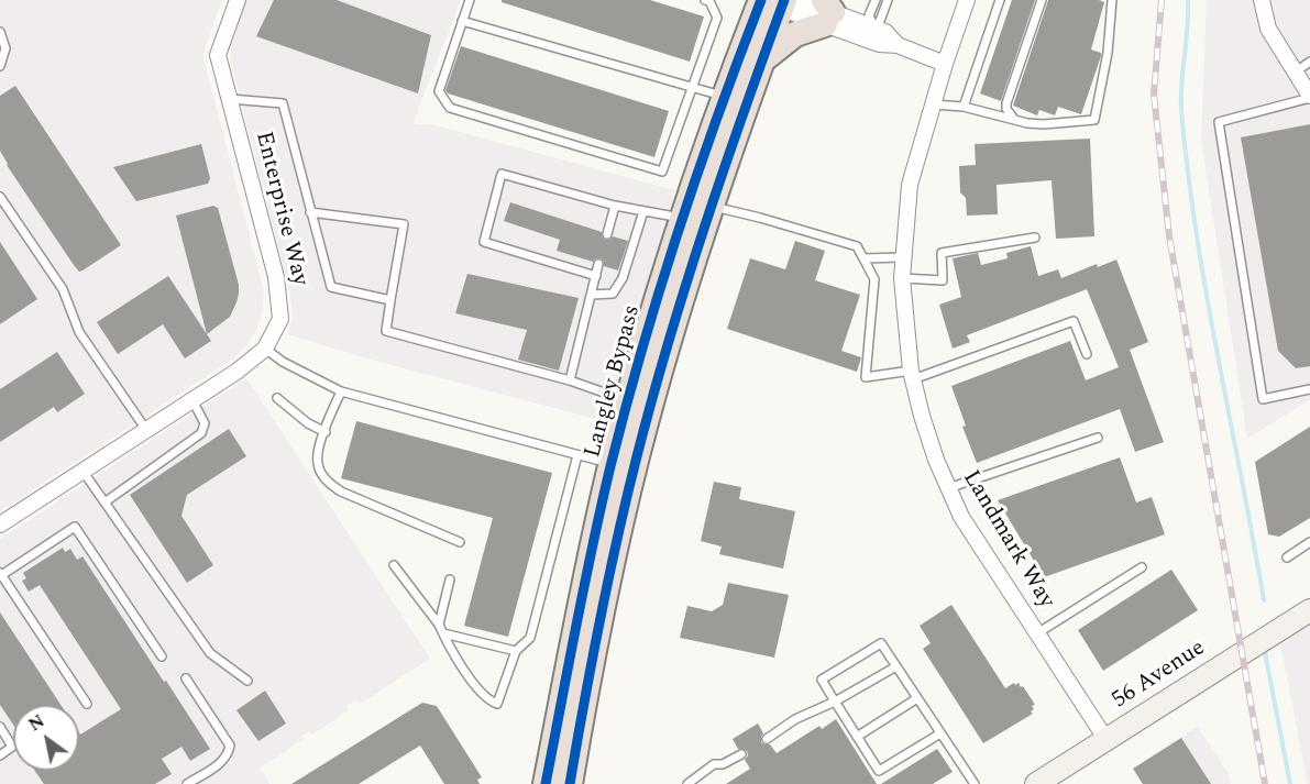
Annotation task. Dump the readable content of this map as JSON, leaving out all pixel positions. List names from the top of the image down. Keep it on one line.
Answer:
{"streets":{"highway":["Langley Bypass"],"main road":["56 Avenue"],"street":["Enterprise Way","Landmark Way"]},"crossings":[["Landmark Way","56 Avenue"]],"north":"top left"}
